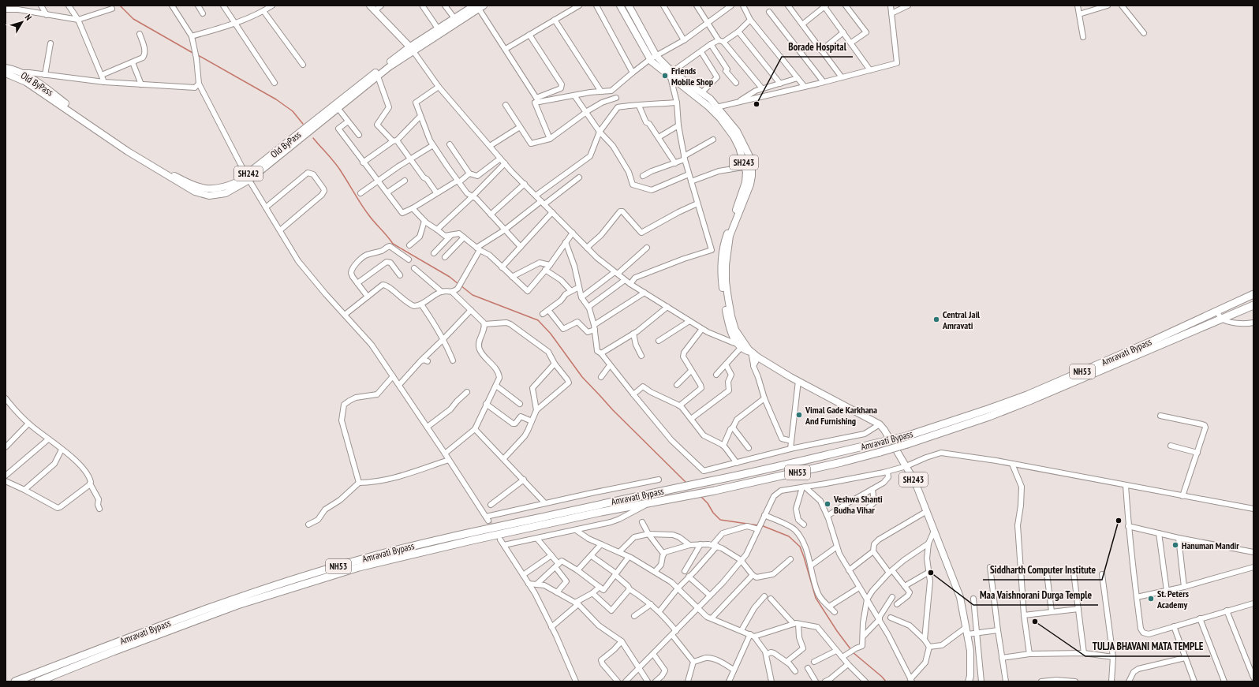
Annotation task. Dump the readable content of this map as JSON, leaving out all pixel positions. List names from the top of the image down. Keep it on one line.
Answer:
{"streets":{"highway":["Amravati Bypass","NH53"],"main road":["Old ByPass","SH243","SH242"]},"places":["Friends Mobile Shop","Borade Hospital","Central Jail Amravati","Vimal Gade Karkhana And Furnishing","Veshwa Shanti Budha Vihar","Siddharth Computer Institute","Hanuman Mandir","Maa Vaishnorani Durga Temple","St. Peters Academy","TULJA BHAVANI MATA TEMPLE"],"north":"top right"}
